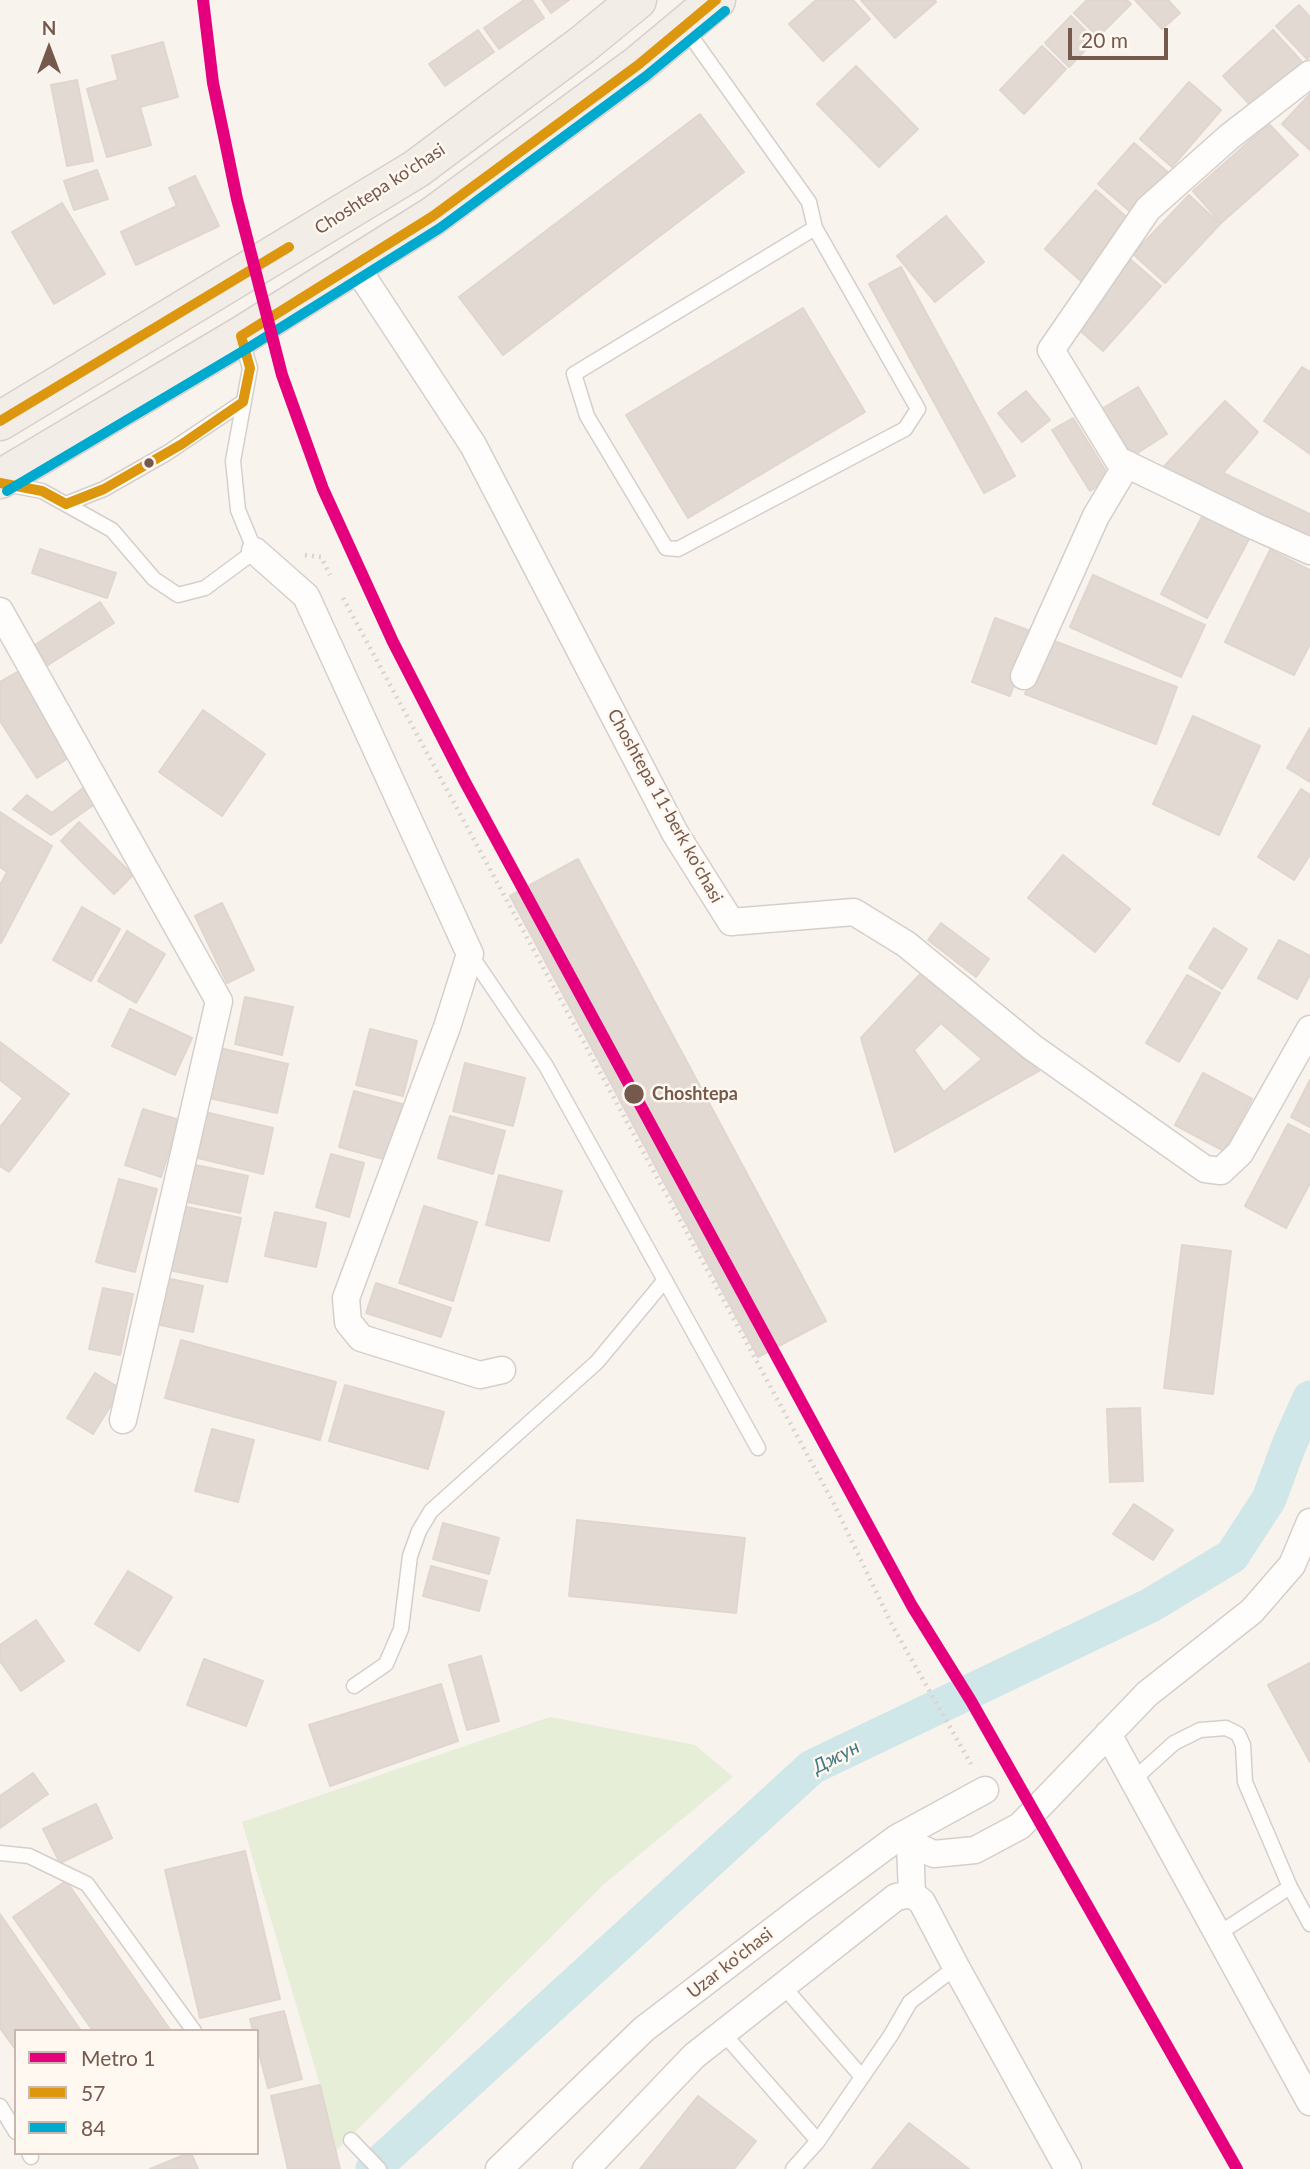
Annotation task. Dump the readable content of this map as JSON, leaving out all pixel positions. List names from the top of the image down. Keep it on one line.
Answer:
{"streets":{"main road":["Choshtepa ko'chasi"],"street":["Choshtepa 11-berk ko'chasi","Uzar ko'chasi"]},"water":["Джун"],"places":["Choshtepa"],"lines":["metro line 1","transit line 57","transit line 84"],"legend":["Metro 1","57","84"],"scale_bar":"20 m","north":"top"}
